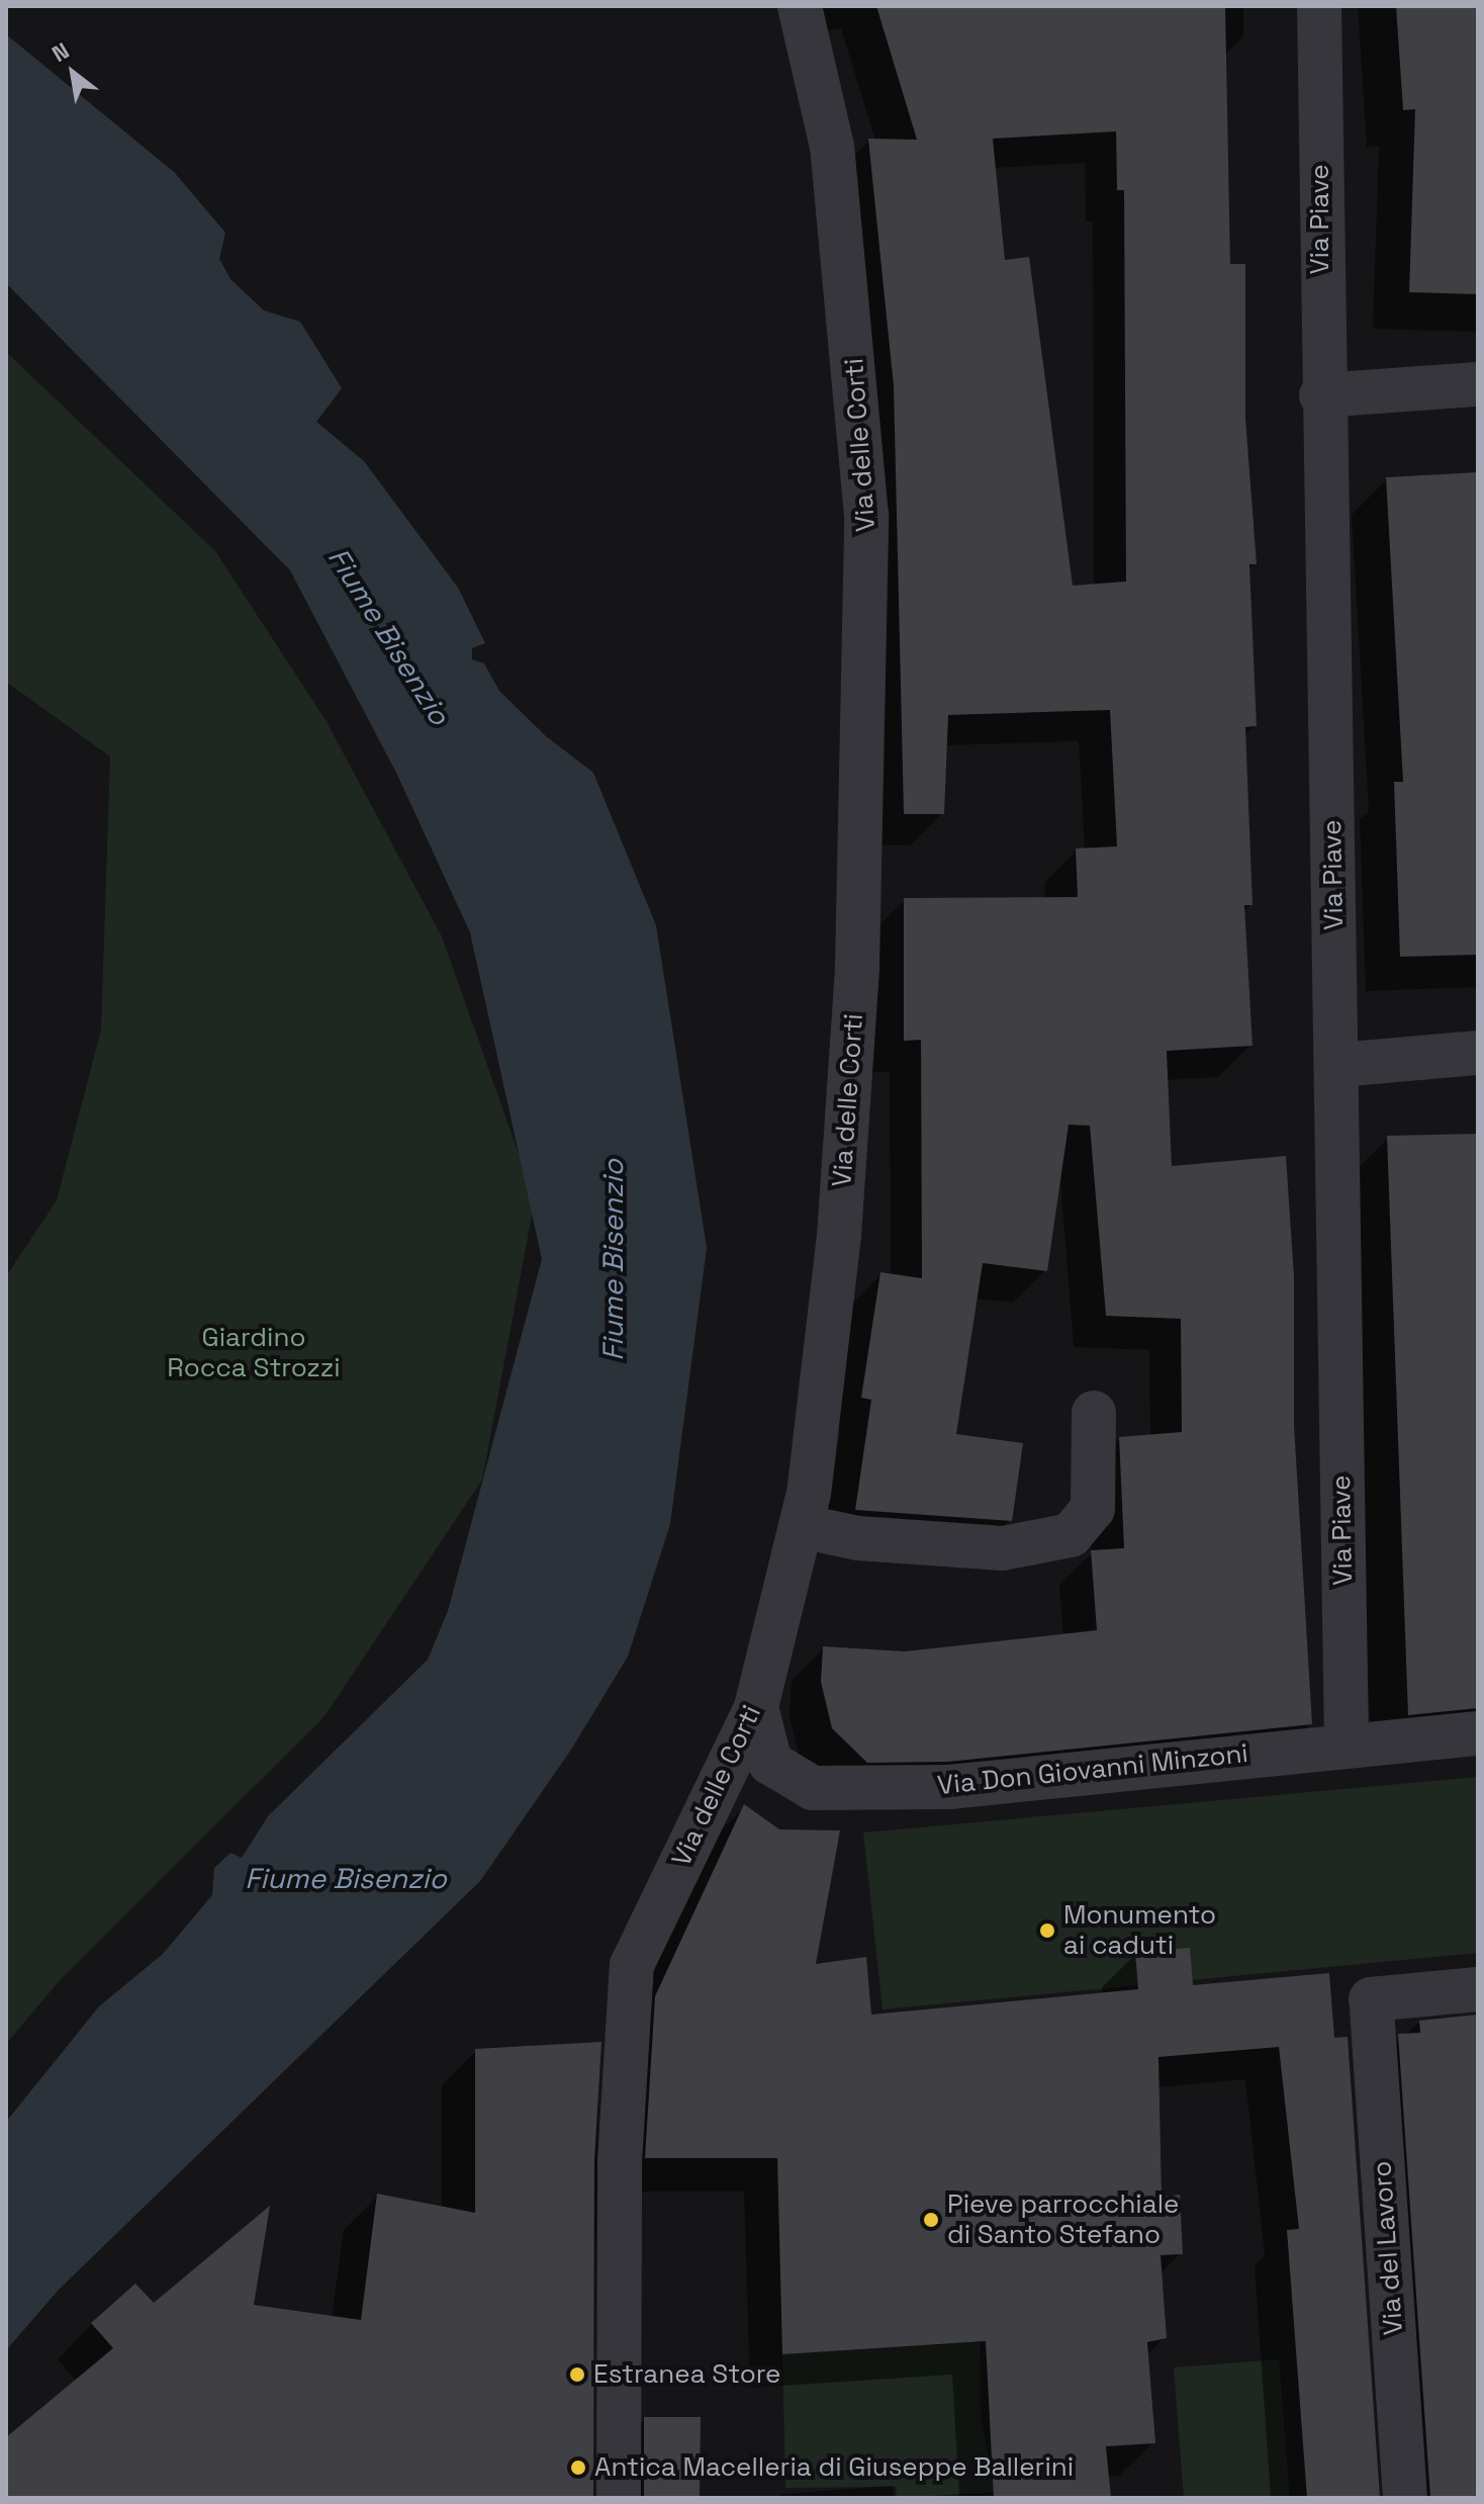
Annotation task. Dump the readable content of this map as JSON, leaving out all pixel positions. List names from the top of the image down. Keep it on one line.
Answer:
{"streets":{"street":["Via Piave","Via delle Corti","Via Don Giovanni Minzoni","Via del Lavoro"]},"crossings":[["Via Piave","Via Don Giovanni Minzoni"],["Via delle Corti","Via Don Giovanni Minzoni"]],"water":["Fiume Bisenzio"],"parks":["Giardino Rocca Strozzi"],"places":["Monumento ai caduti","Pieve parrocchiale di Santo Stefano","Estranea Store","Antica Macelleria di Giuseppe Ballerini"],"north":"top left"}
